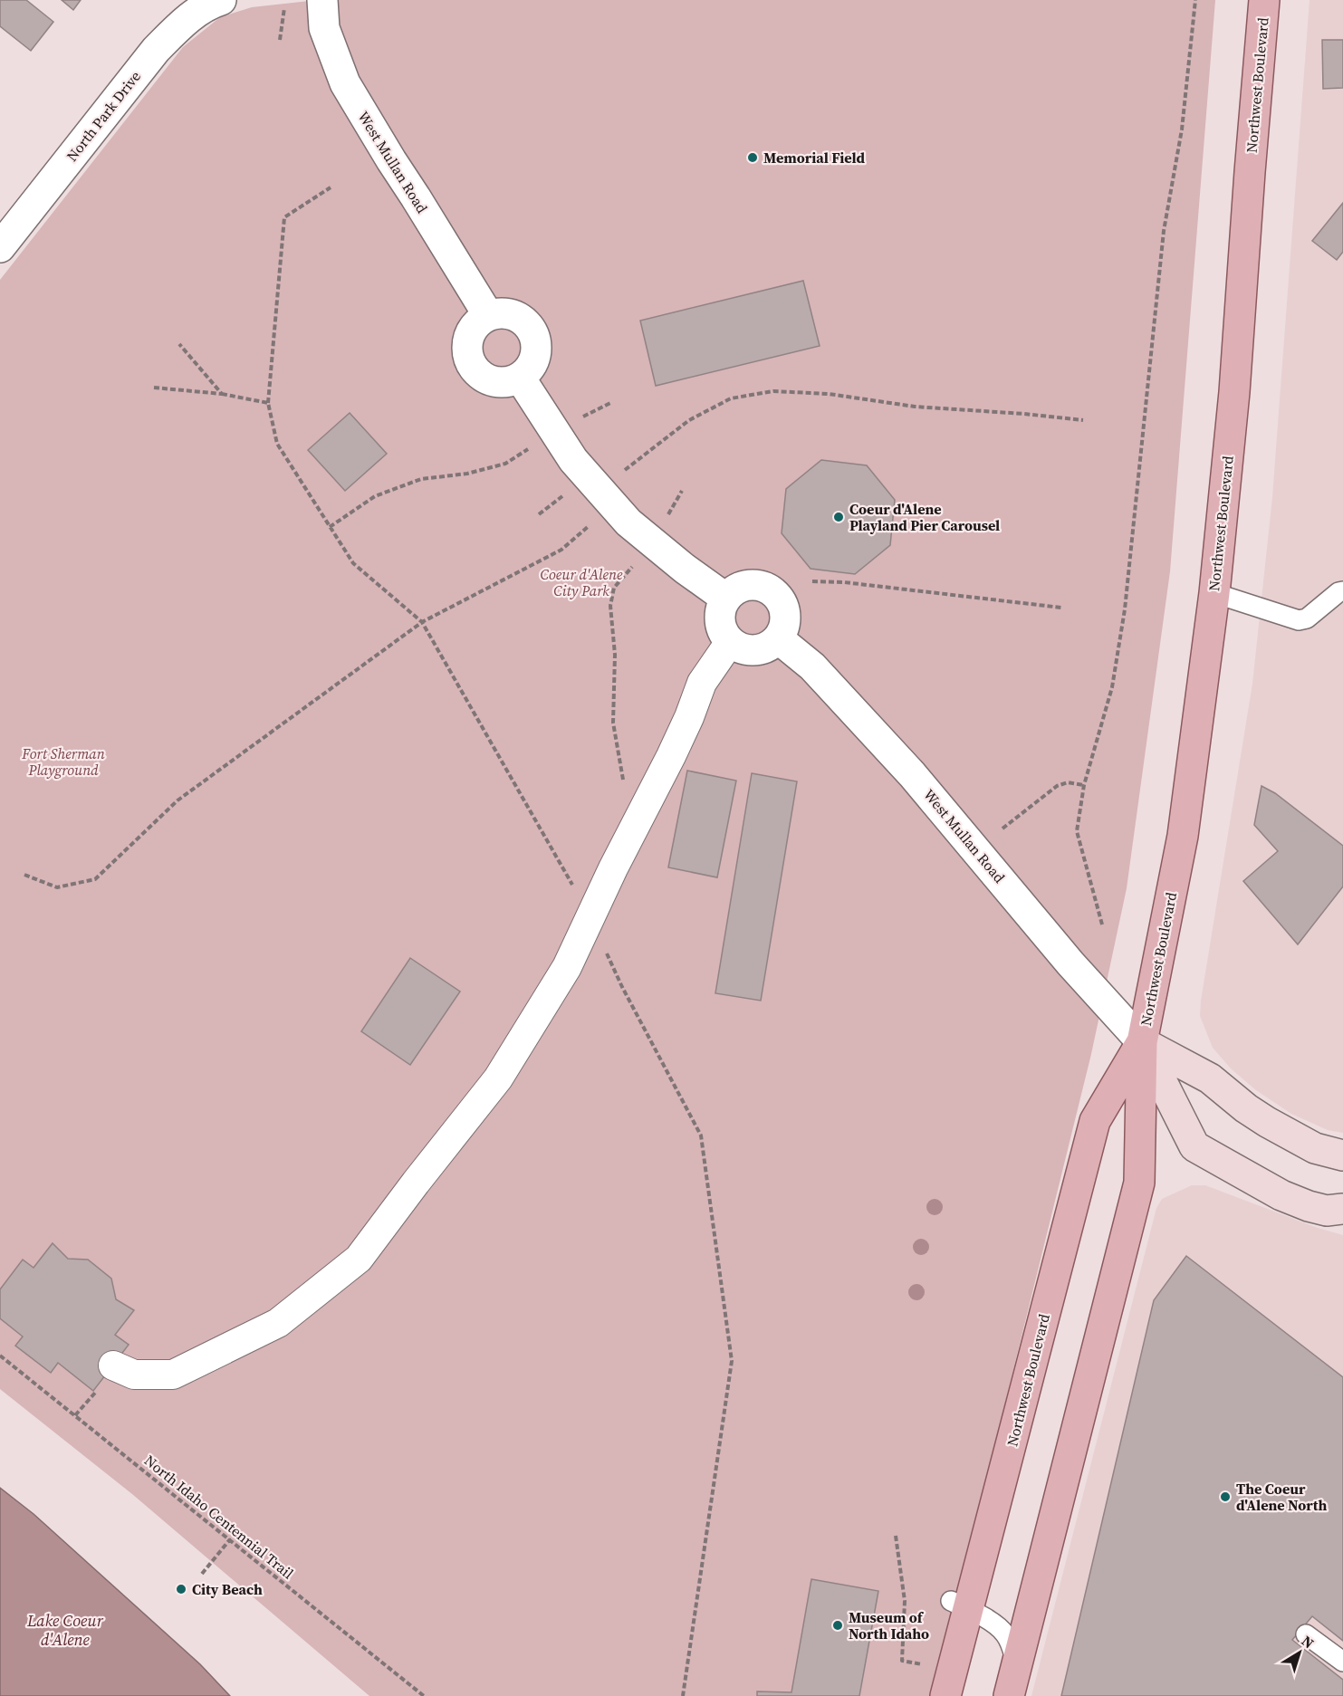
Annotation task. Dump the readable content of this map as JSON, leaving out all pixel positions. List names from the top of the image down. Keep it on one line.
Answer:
{"streets":{"main road":["Northwest Boulevard"],"street":["North Park Drive","West Mullan Road"],"path":["North Idaho Centennial Trail"]},"crossings":[["Northwest Boulevard","West Mullan Road"]],"water":["Lake Coeur d'Alene"],"parks":["Coeur d'Alene City Park","Fort Sherman Playground"],"places":["Memorial Field","Coeur d'Alene Playland Pier Carousel","The Coeur d'Alene North","City Beach","Museum of North Idaho"],"north":"top right"}
